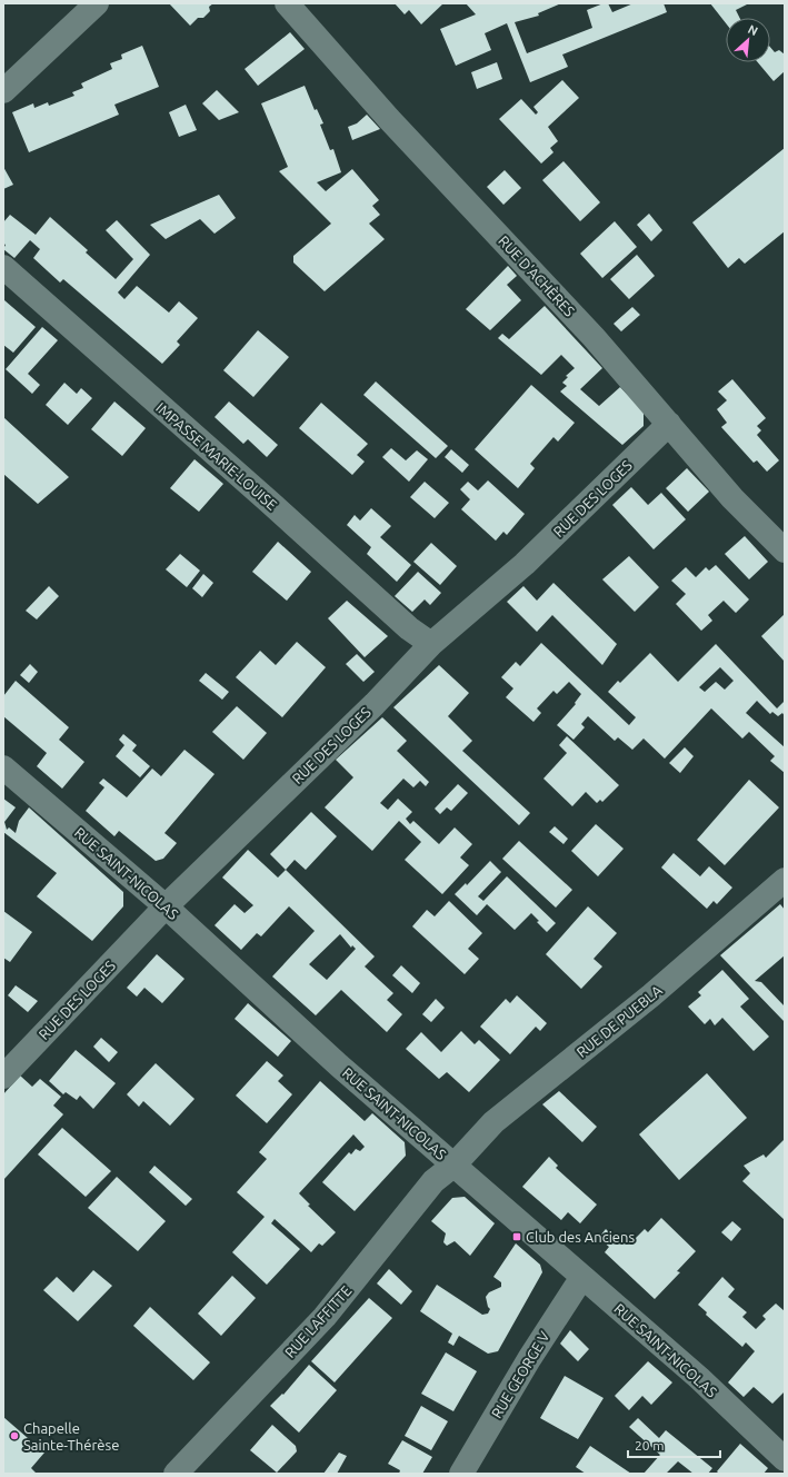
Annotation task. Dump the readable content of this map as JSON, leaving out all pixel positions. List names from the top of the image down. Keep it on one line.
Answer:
{"streets":{"street":["RUE D'ACHÈRES","IMPASSE MARIE-LOUISE","RUE DES LOGES","RUE SAINT-NICOLAS","RUE DE PUEBLA","RUE LAFFITTE","RUE GEORGE V"]},"crossings":[["RUE D'ACHÈRES","RUE DES LOGES"],["IMPASSE MARIE-LOUISE","RUE DES LOGES"],["RUE DES LOGES","RUE SAINT-NICOLAS"],["RUE SAINT-NICOLAS","RUE DE PUEBLA"],["RUE SAINT-NICOLAS","RUE LAFFITTE"],["RUE SAINT-NICOLAS","RUE GEORGE V"],["RUE DE PUEBLA","RUE LAFFITTE"]],"places":{"transit":["Club des Anciens"],"other":["Chapelle Sainte-Thérèse"]},"scale_bar":"20 m","north":"top right"}
